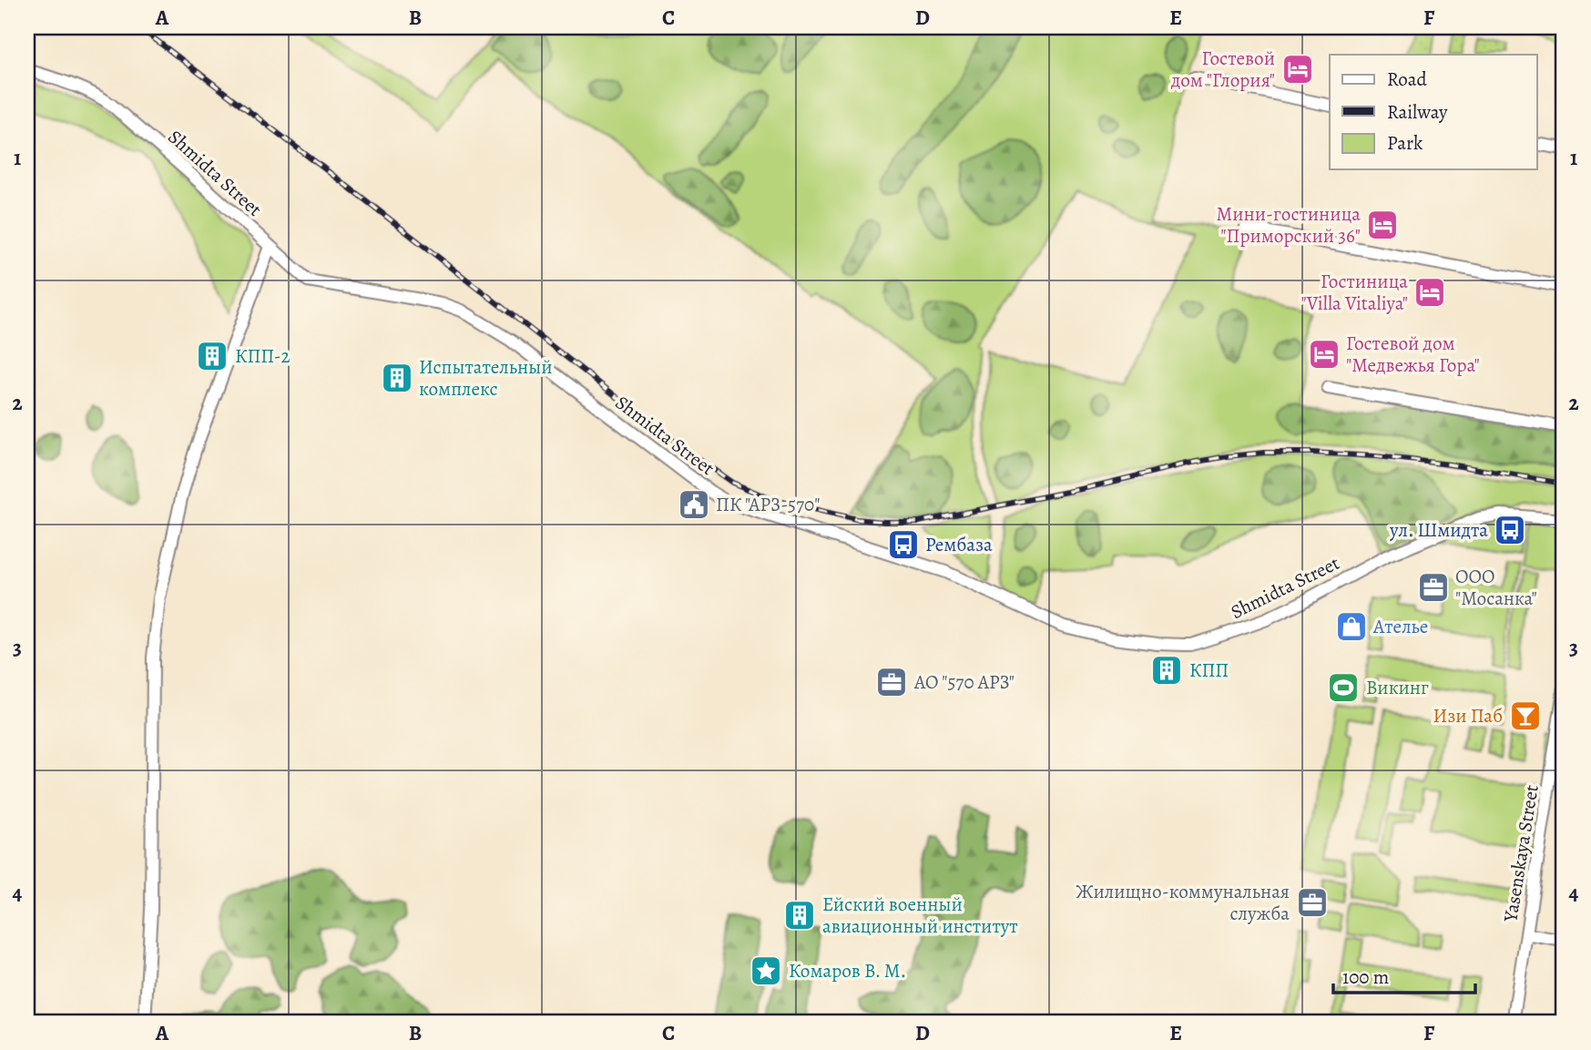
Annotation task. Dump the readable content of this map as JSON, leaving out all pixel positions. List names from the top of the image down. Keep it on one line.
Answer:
{"streets":{"street":["Shmidta Street","Yasenskaya Street"]},"places":{"hotel":["Гостевой дом \"Глория\"","Мини-гостиница \"Приморский 36\"","Гостиница \"Villa Vitaliya\"","Гостевой дом \"Медвежья Гора\""],"building":["КПП-2","Испытательный комплекс","КПП","Ейский военный авиационный институт"],"public building":["ПК \"АРЗ-570\""],"bus stop":["ул. Шмидта","Рембаза"],"office":["ООО \"Мосанка\"","АО \"570 АРЗ\"","Жилищно-коммунальная служба"],"shop":["Ателье"],"sports":["Викинг"],"bar":["Изи Паб"],"place":["Комаров В. М."]},"legend":["Road","Railway","Park"],"scale_bar":"100 m","grid":{"columns":["A","B","C","D","E","F"],"rows":["1","2","3","4"]}}
